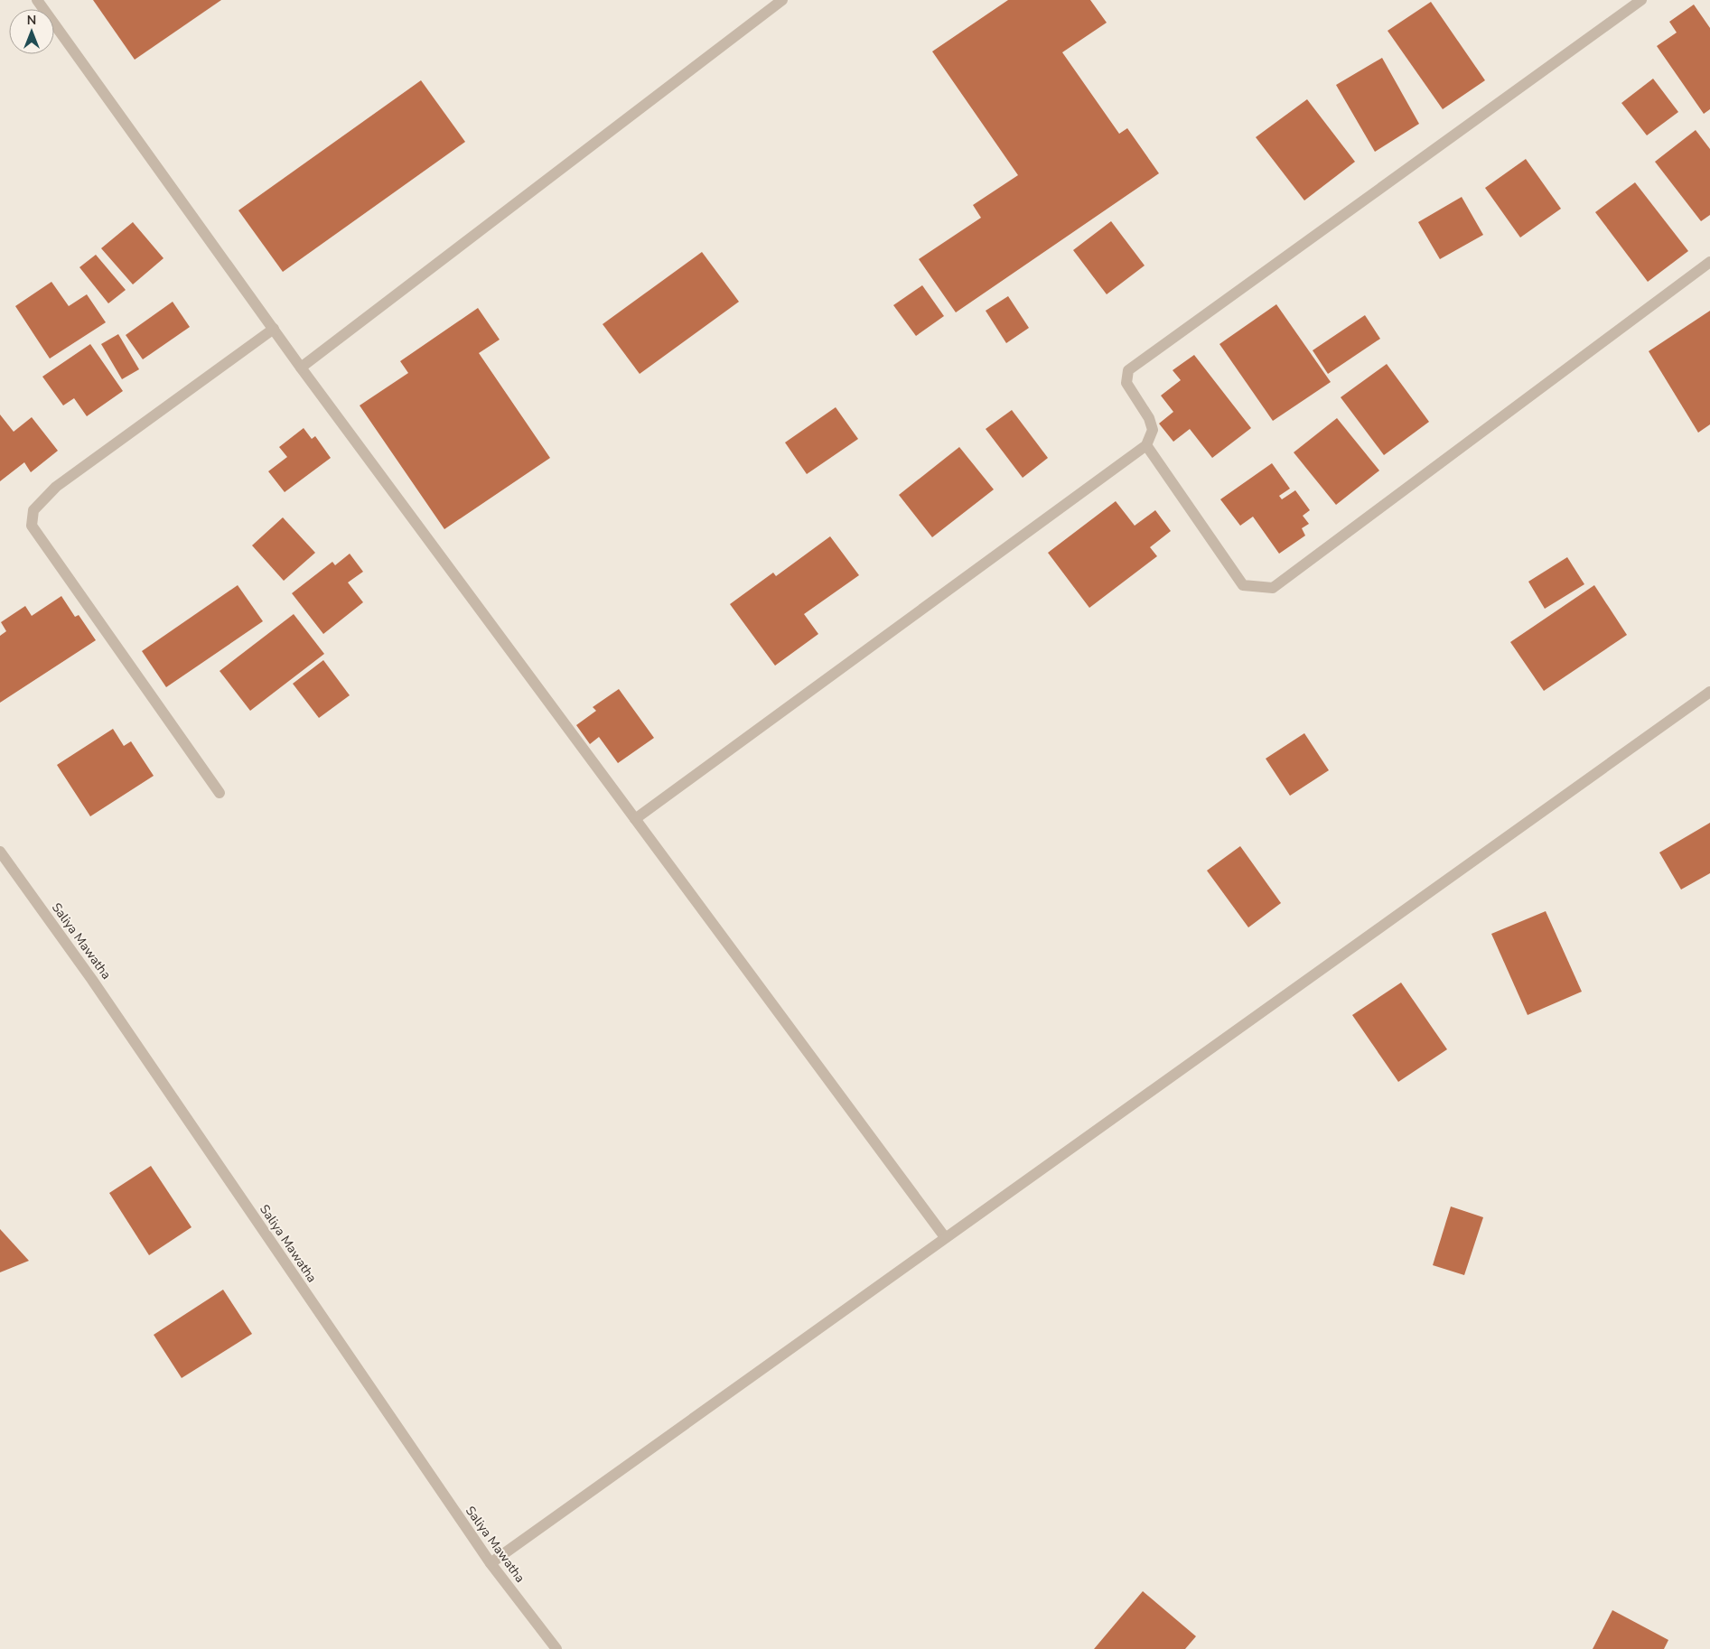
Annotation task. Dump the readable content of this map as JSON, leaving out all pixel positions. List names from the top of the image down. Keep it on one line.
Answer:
{"streets":{"street":["Saliya Mawatha"]},"north":"top"}
